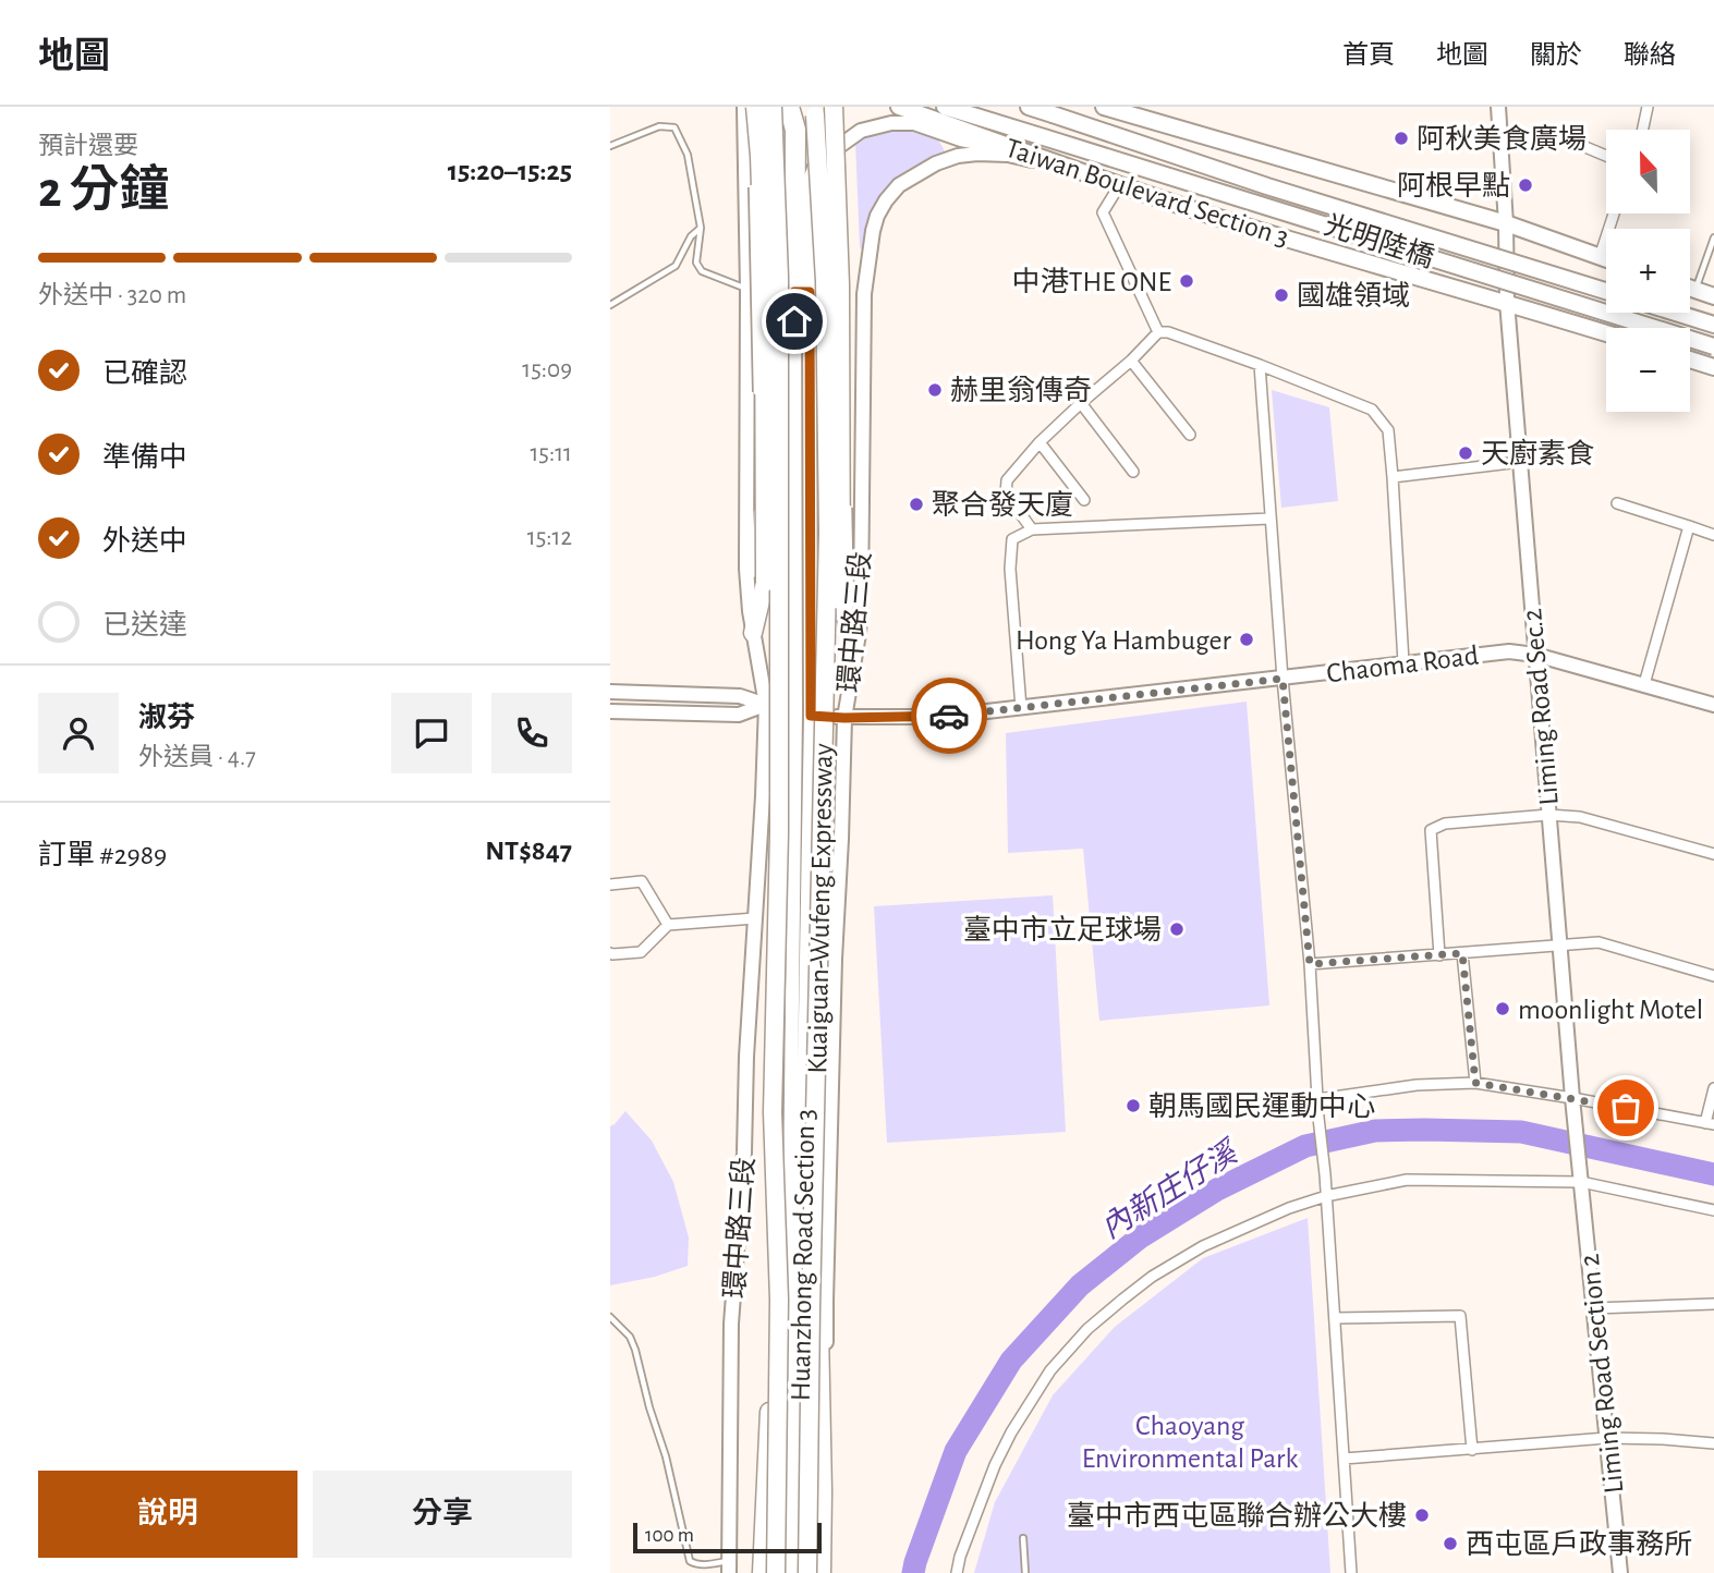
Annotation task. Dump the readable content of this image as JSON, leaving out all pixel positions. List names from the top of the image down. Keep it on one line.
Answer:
{"streets":{"highway":["Kuaiguan-Wufeng Expressway"],"main road":["Taiwan Boulevard Section 3","光明陸橋"],"street":["環中路三段","Chaoma Road","Liming Road Sec.2","Huanzhong Road Section 3","Liming Road Section 2"]},"crossings":[["Taiwan Boulevard Section 3","光明陸橋"],["Taiwan Boulevard Section 3","環中路三段"],["Taiwan Boulevard Section 3","Liming Road Sec.2"],["Taiwan Boulevard Section 3","Huanzhong Road Section 3"],["環中路三段","Chaoma Road"],["環中路三段","Huanzhong Road Section 3"],["Chaoma Road","Liming Road Sec.2"],["Chaoma Road","Huanzhong Road Section 3"],["Liming Road Sec.2","Liming Road Section 2"]],"water":["內新庄仔溪"],"parks":["Chaoyang Environmental Park"],"places":["阿秋美食廣場","阿根早點","中港THE ONE","國雄領域","赫里翁傳奇","天廚素食","聚合發天廈","Hong Ya Hambuger","臺中市立足球場","moonlight Motel","朝馬國民運動中心","臺中市西屯區聯合辦公大樓","西屯區戶政事務所"],"scale_bar":"100 m","north":"top","page":{"header":"地圖","nav":["首頁","地圖","關於","聯絡"],"heading":["2 分鐘","預計還要","15:20–15:25"],"panel":["淑芬","外送員 · 4.7","訂單 #2989","NT$847"],"map_buttons":["+","−"],"bar":"外送中 · 320 m","list":[["已確認","15:09"],["準備中","15:11"],["外送中","15:12"],"已送達"],"buttons":["說明","分享"],"scale":"100 m"}}
